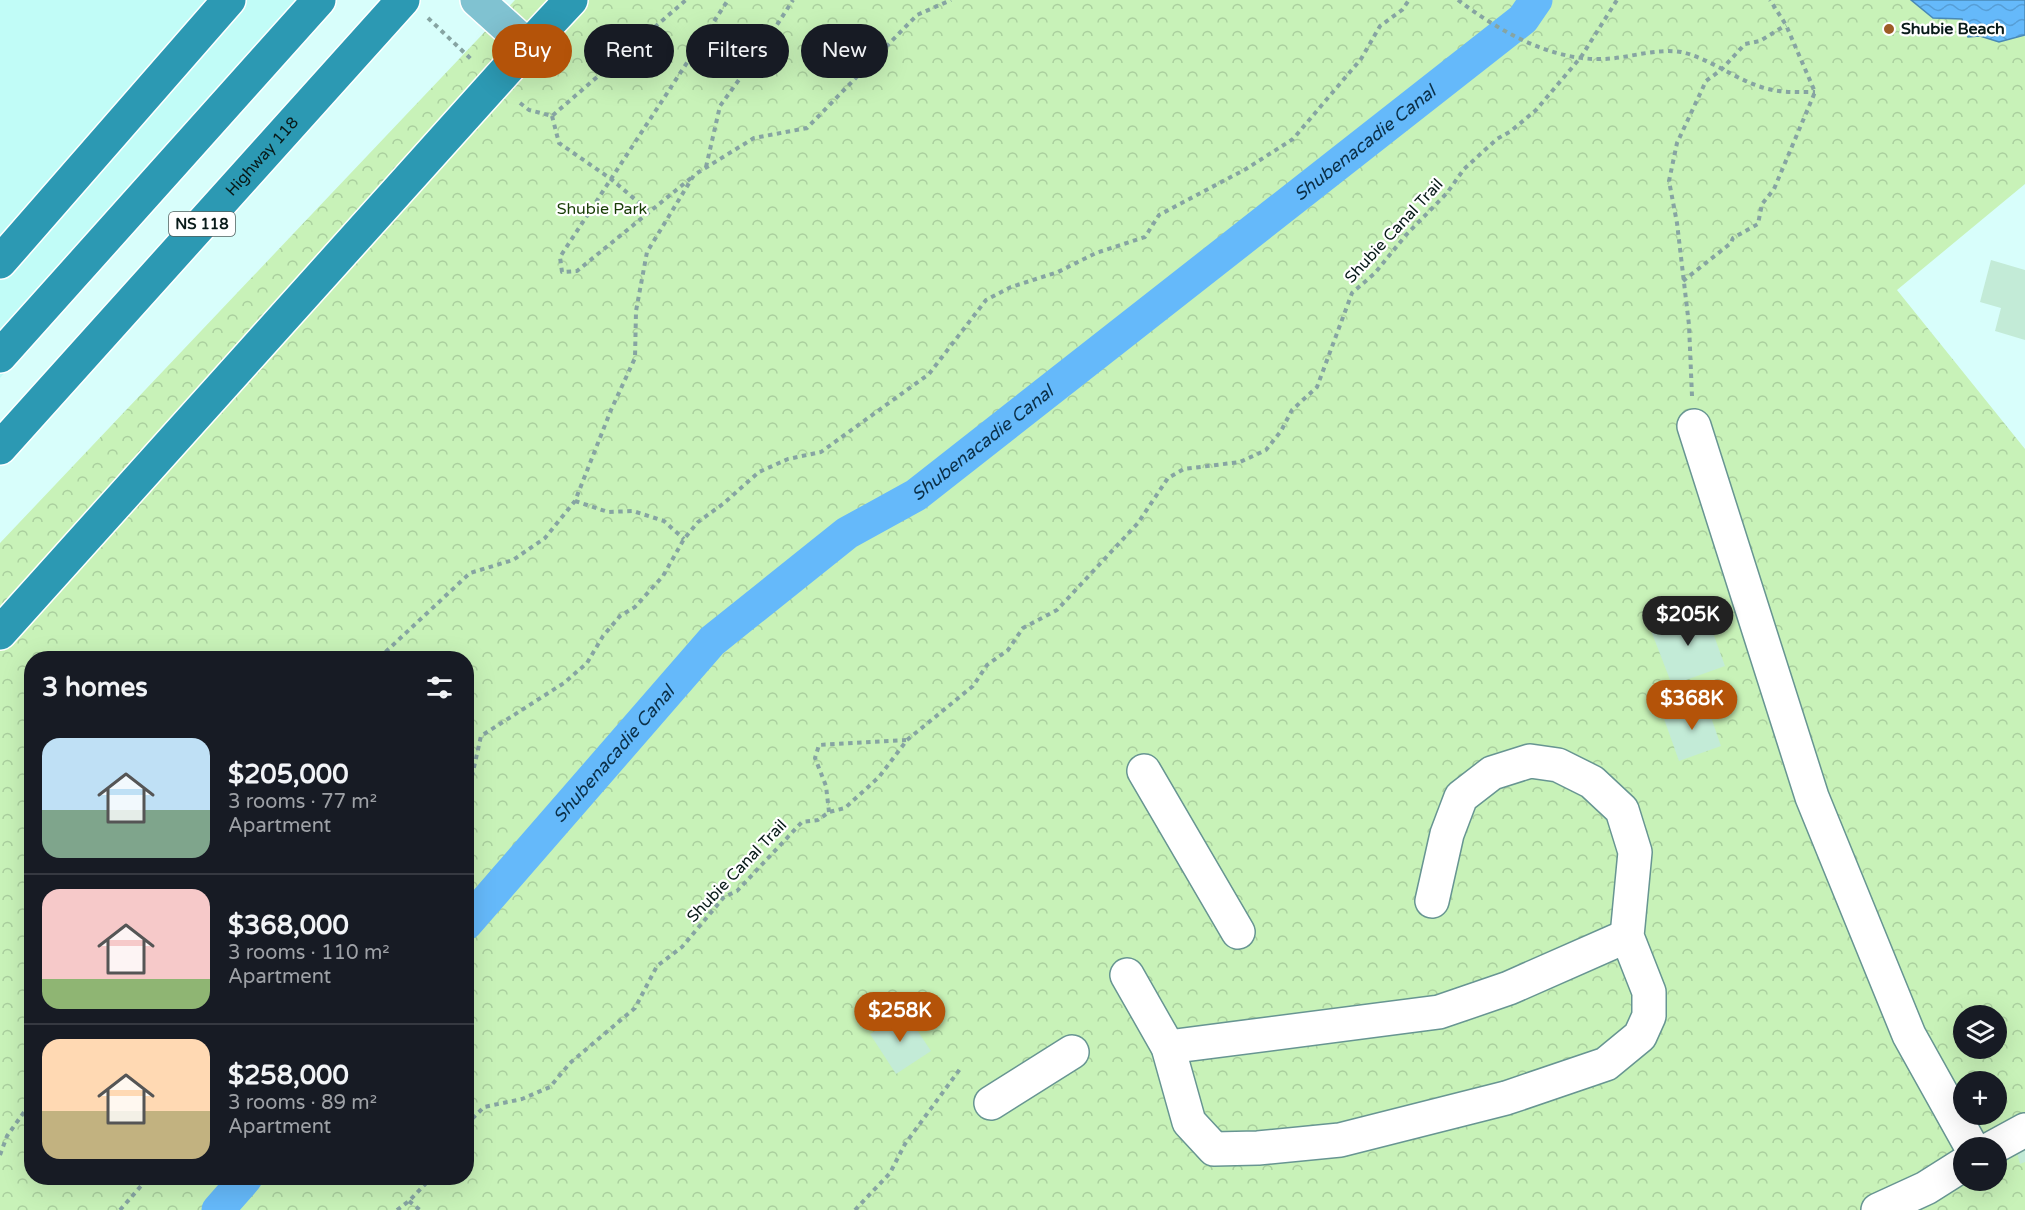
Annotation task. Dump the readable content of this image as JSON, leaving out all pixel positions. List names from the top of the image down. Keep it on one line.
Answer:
{"streets":{"highway":["Highway 118","NS 118"],"path":["Shubie Canal Trail"]},"water":["Shubenacadie Canal"],"parks":["Shubie Park"],"places":["Shubie Beach"],"page":{"chip":["Buy","Rent","Filters","New"],"price":["$205K","$368K","$258K"],"heading":"3 homes","list":[{"name":"$205,000","note":"3 rooms · 77 m² · Apartment"},{"name":"$368,000","note":"3 rooms · 110 m² · Apartment"},{"name":"$258,000","note":"3 rooms · 89 m² · Apartment"}],"map_buttons":["+","−"]}}
